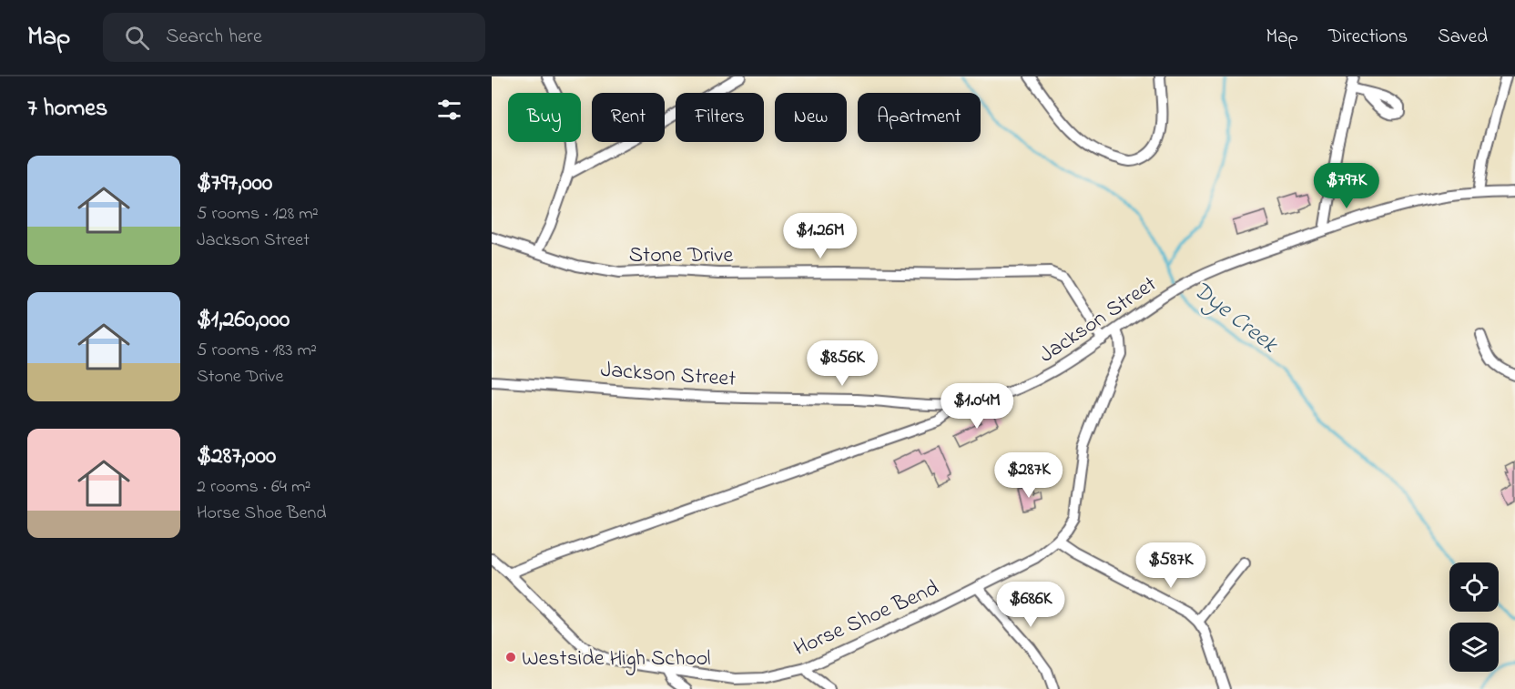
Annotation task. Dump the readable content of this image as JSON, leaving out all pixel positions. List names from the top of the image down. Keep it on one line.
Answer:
{"streets":{"street":["Stone Drive","Jackson Street","Horse Shoe Bend"]},"crossings":[["Stone Drive","Jackson Street"],["Jackson Street","Horse Shoe Bend"]],"water":["Dye Creek"],"places":["Westside High School"],"page":{"header":"Map","search":"Search here","nav":["Map","Directions","Saved"],"heading":"7 homes","chip":["Buy","Rent","Filters","New","Apartment"],"list":[{"name":"$797,000","note":"5 rooms · 128 m² · Jackson Street"},{"name":"$1,260,000","note":"5 rooms · 183 m² · Stone Drive"},{"name":"$287,000","note":"2 rooms · 64 m² · Horse Shoe Bend"}],"price":["$797K","$1.26M","$856K","$1.04M","$287K","$587K","$686K"]}}
